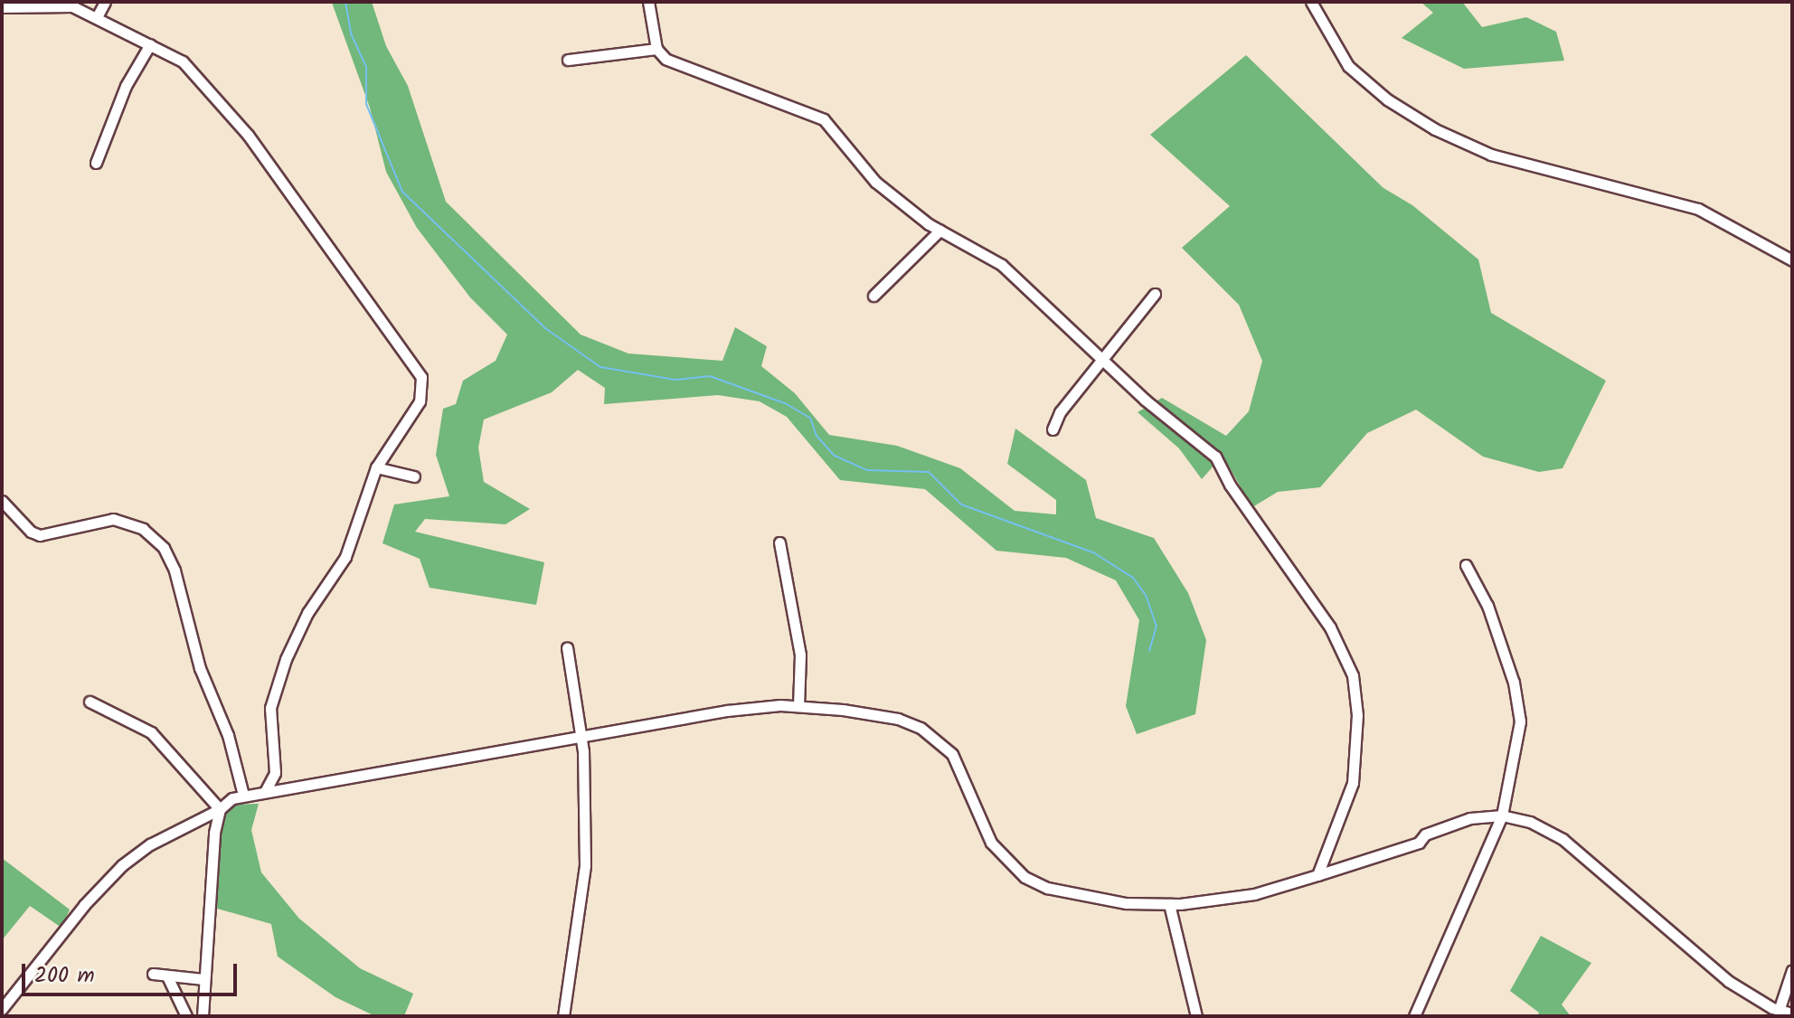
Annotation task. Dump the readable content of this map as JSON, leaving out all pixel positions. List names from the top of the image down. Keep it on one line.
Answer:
{"scale_bar":"200 m"}
